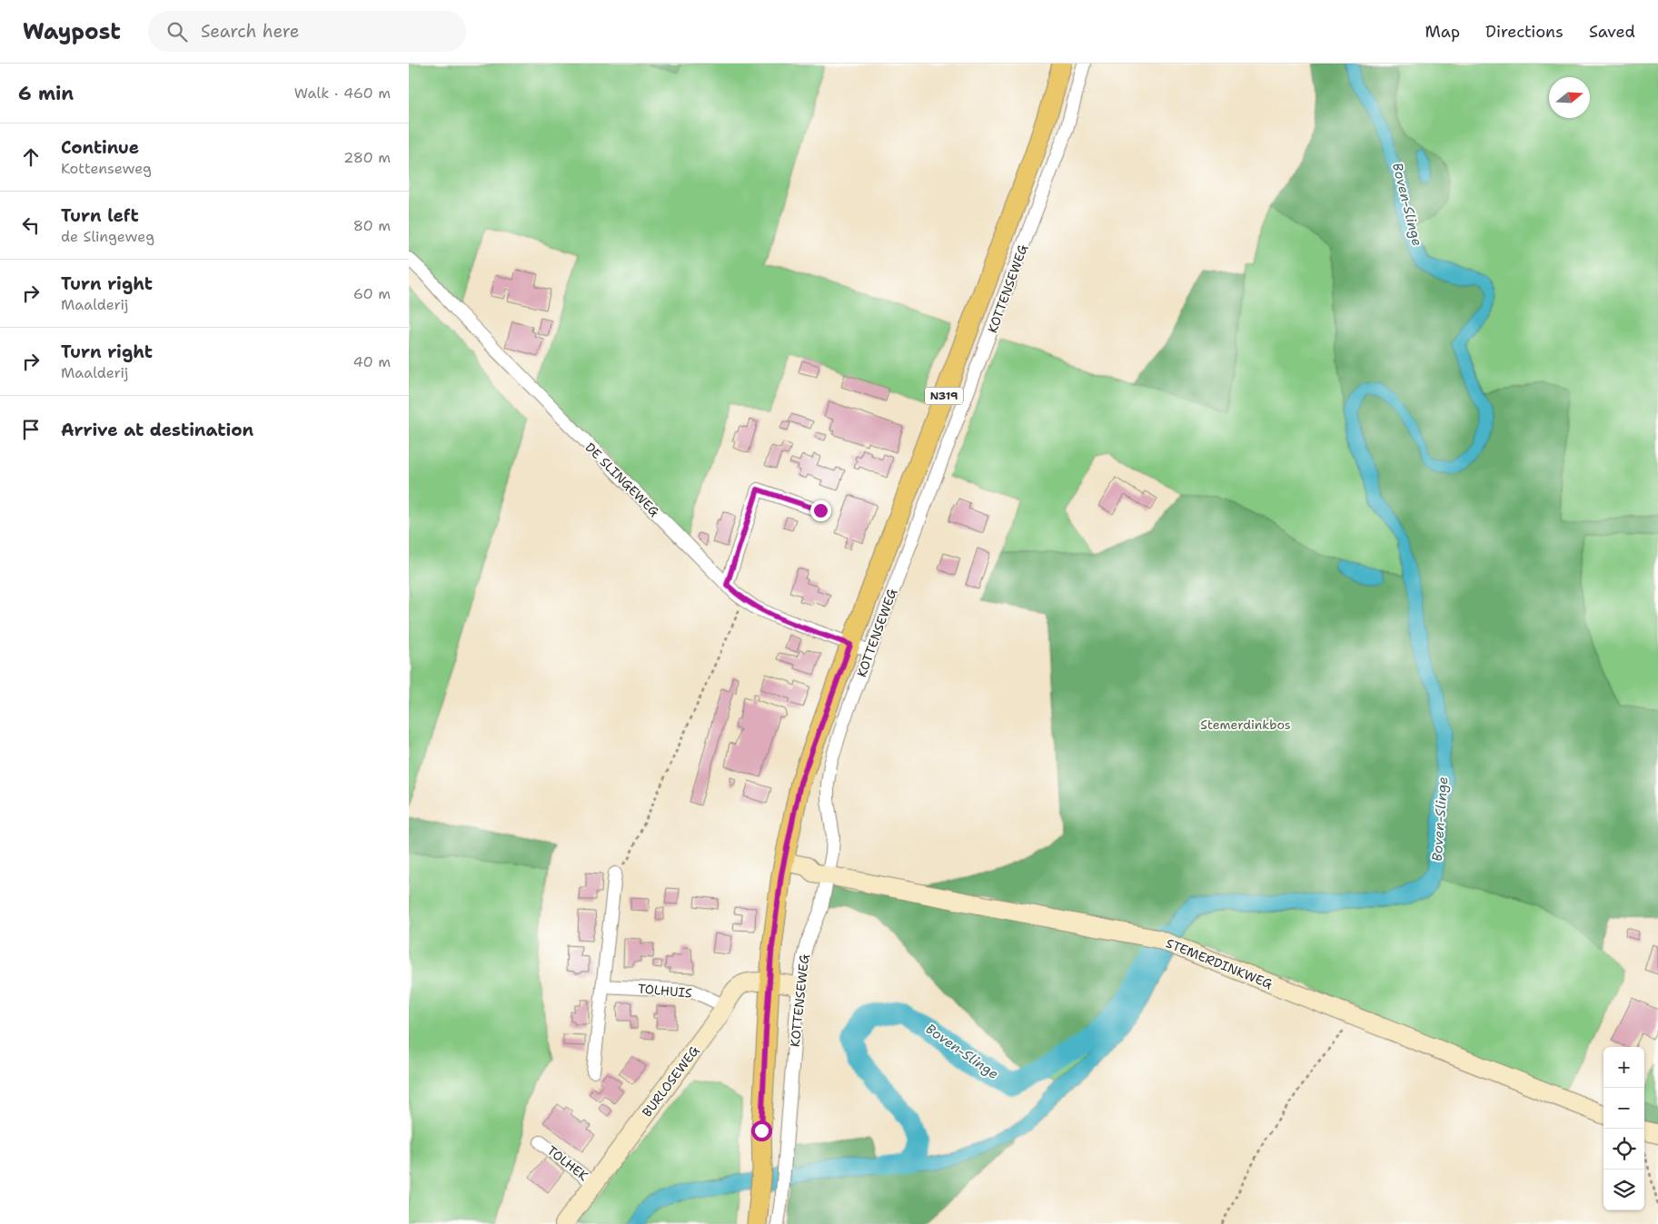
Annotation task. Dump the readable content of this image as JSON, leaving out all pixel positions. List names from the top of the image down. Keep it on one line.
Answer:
{"streets":{"main road":["KOTTENSEWEG","N319"],"street":["DE SLINGEWEG","STEMERDINKWEG","TOLHUIS","BURLOSEWEG","TOLHEK"]},"crossings":[["KOTTENSEWEG","DE SLINGEWEG"],["KOTTENSEWEG","STEMERDINKWEG"],["KOTTENSEWEG","BURLOSEWEG"],["TOLHUIS","BURLOSEWEG"],["BURLOSEWEG","TOLHEK"]],"water":["Boven-Slinge"],"parks":["Stemerdinkbos"],"north":"right","page":{"header":"Waypost","search":"Search here","nav":["Map","Directions","Saved"],"heading":["6 min","Walk · 460 m"],"list":[["Continue","Kottenseweg","280 m"],["Turn left","de Slingeweg","80 m"],["Turn right","Maalderij","60 m"],["Turn right","Maalderij","40 m"],"Arrive at destination"],"map_buttons":["+","−"]}}
